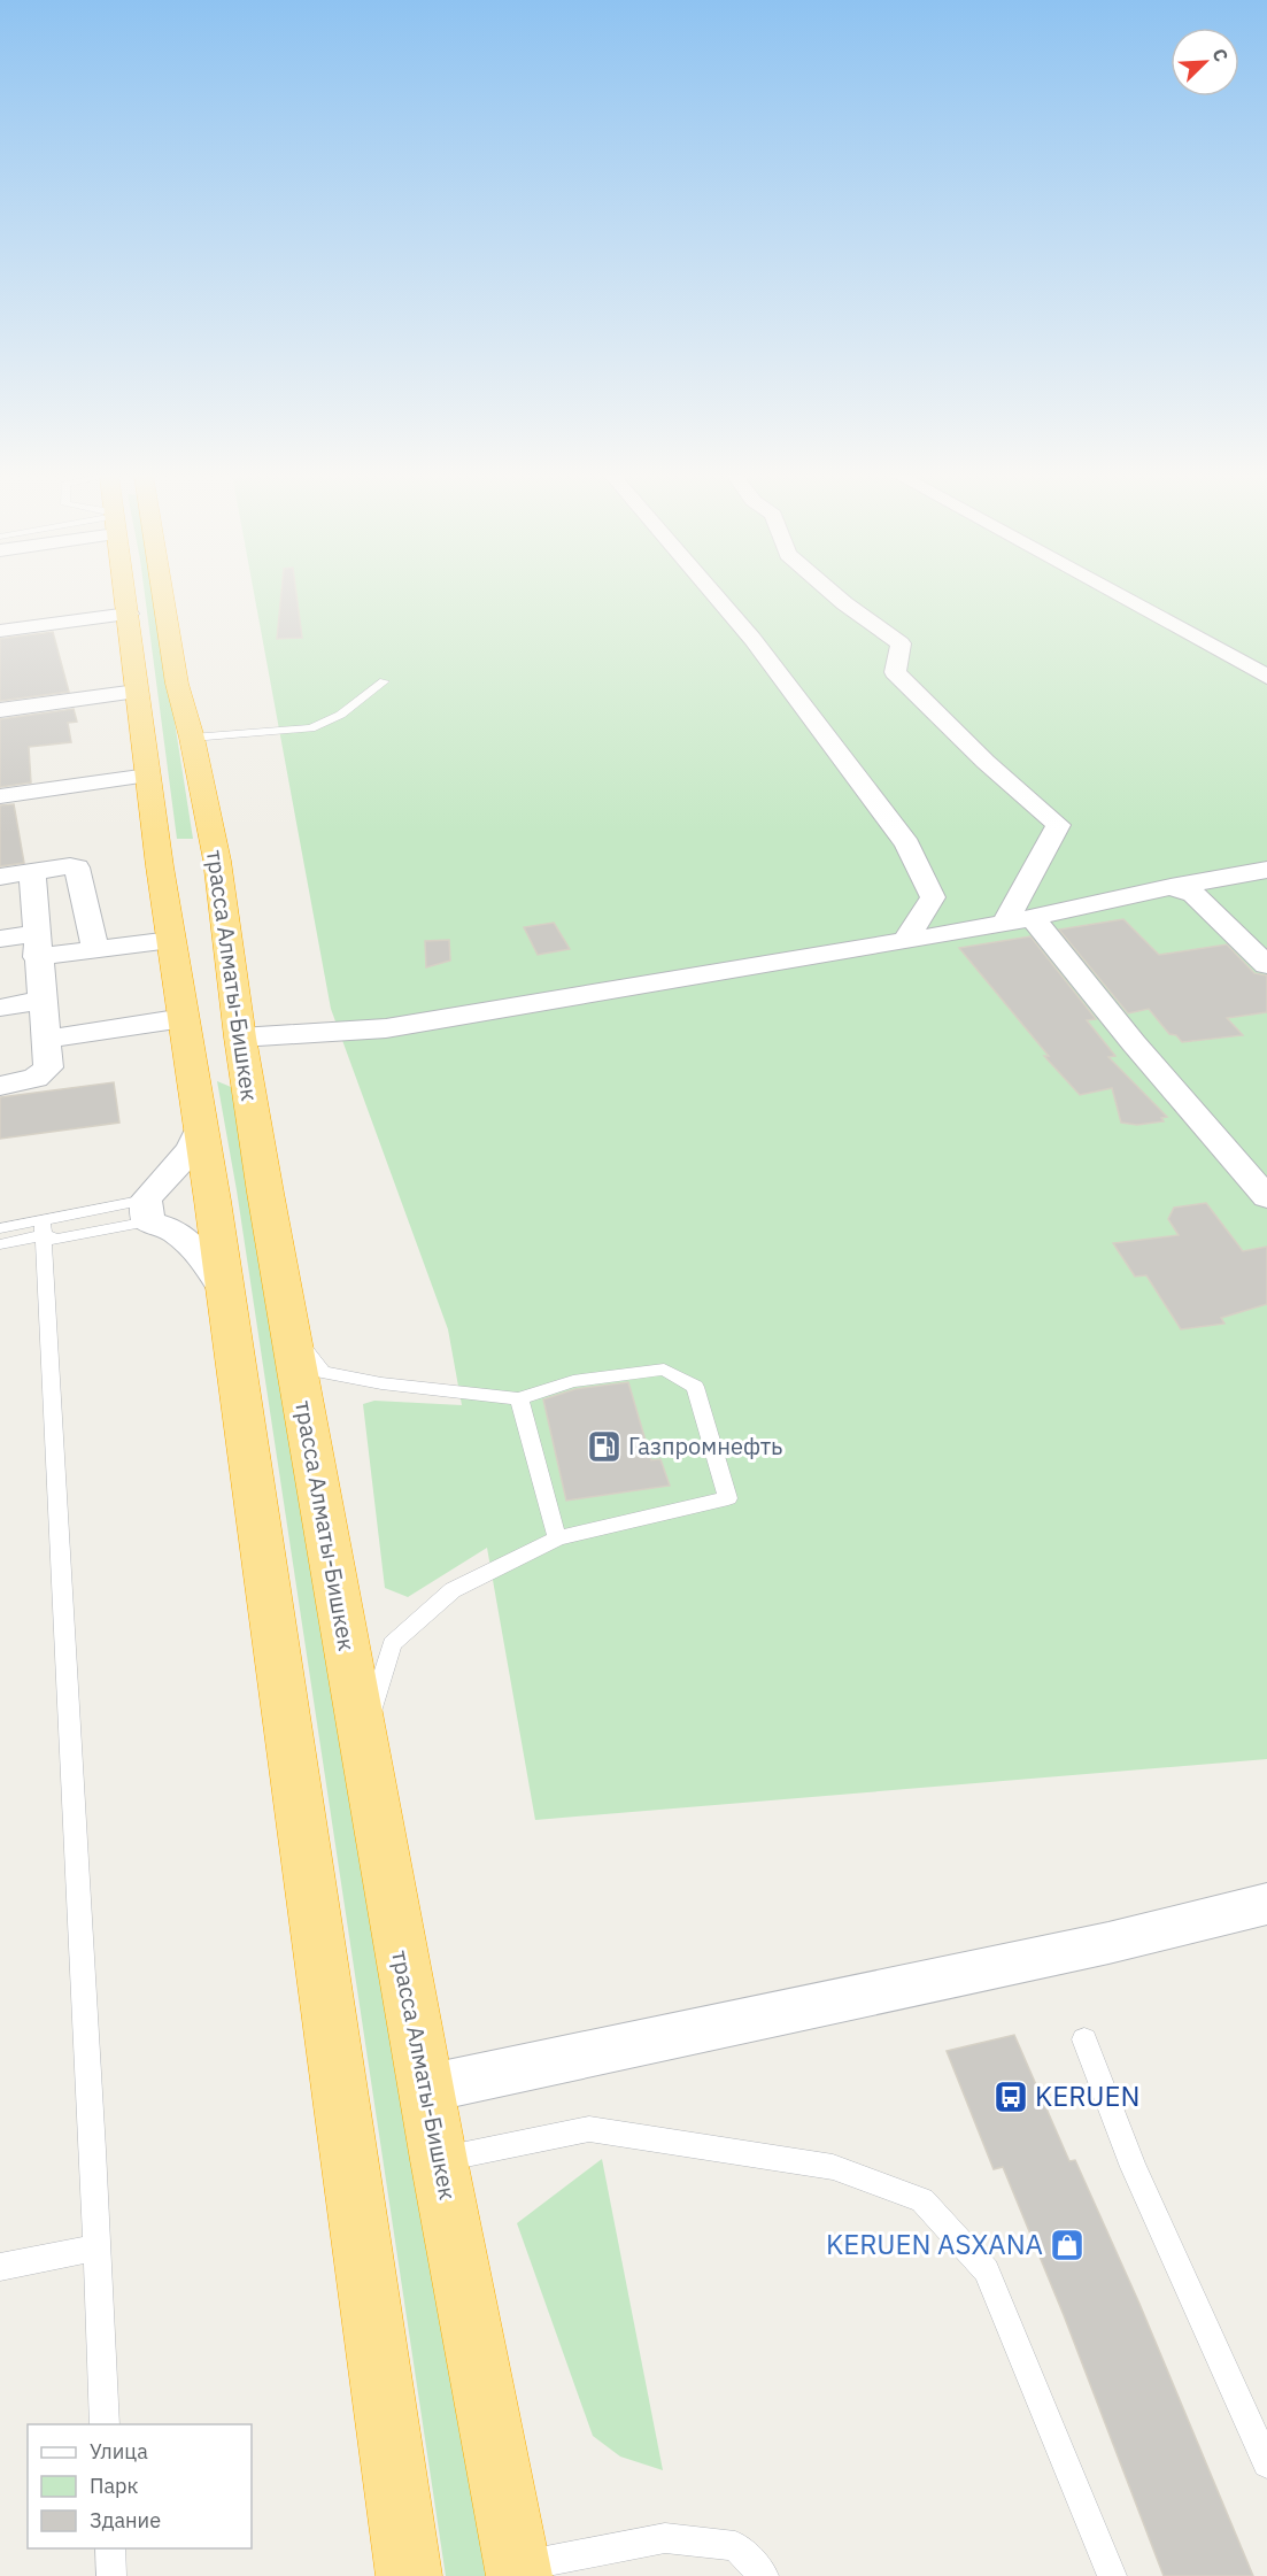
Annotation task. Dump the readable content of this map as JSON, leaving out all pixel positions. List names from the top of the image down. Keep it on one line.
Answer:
{"streets":{"highway":["трасса Алматы-Бишкек"]},"places":{"fuel station":["Газпромнефть"],"bus stop":["KERUEN"],"shop":["KERUEN ASXANA"]},"legend":["Улица","Парк","Здание"],"north":"top right"}
